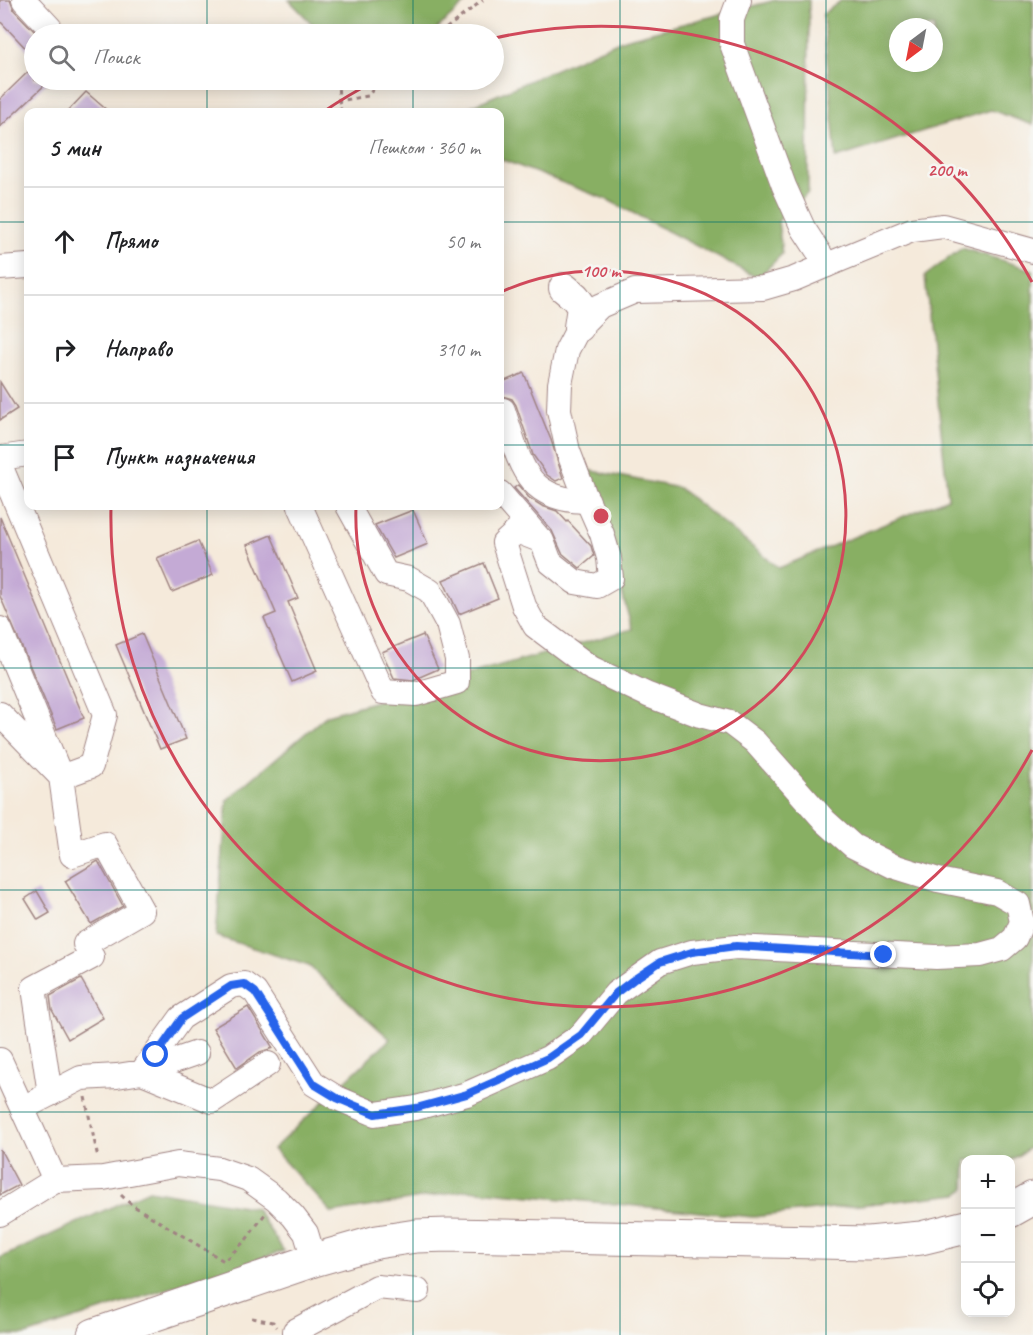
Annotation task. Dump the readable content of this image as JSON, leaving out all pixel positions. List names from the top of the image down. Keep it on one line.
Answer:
{"north":"bottom left","page":{"search":"Поиск","heading":["5 мин","Пешком · 360 m"],"list":[["Прямо","50 m"],["Направо","310 m"],"Пункт назначения"],"map_buttons":["+","−"]},"rings":["200 m","100 m"]}
